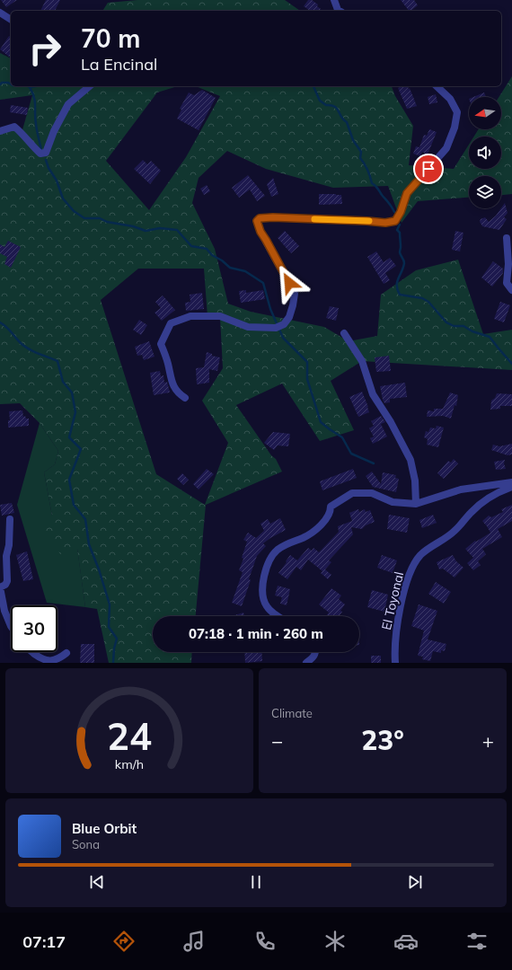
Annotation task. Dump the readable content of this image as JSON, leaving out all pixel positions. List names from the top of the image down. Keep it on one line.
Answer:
{"streets":{"street":["El Toyonal"]},"north":"left","page":{"turn":["70 m","La Encinal"],"limit":"30","trip":"07:18 · 1 min · 260 m","tile":"Climate","heat":["−","23°","+"],"song":["Blue Orbit","Sona"],"tabs":"07:17","gauge":["24","km/h"]}}
